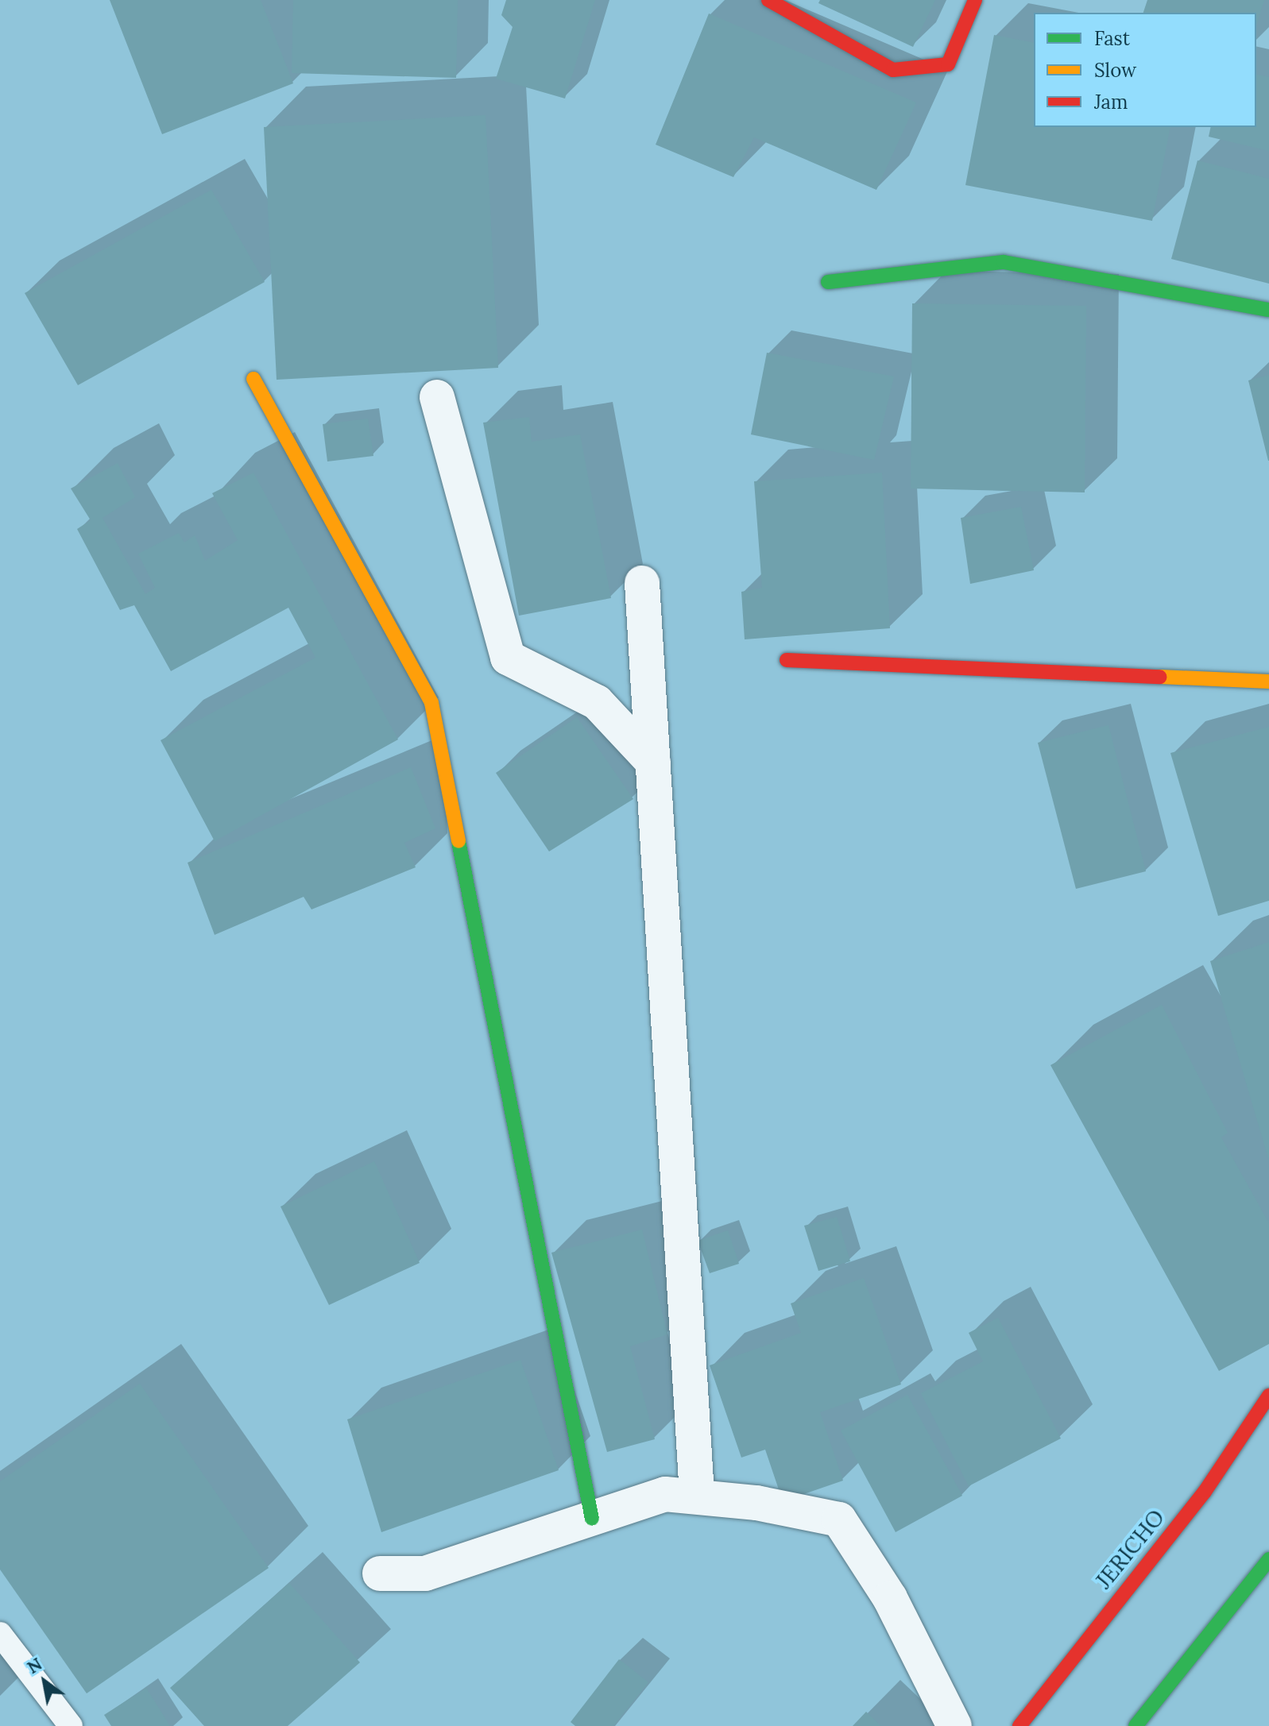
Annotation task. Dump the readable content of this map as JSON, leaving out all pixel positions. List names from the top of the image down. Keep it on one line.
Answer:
{"streets":{"street":["JERICHO"]},"legend":["Fast","Slow","Jam"],"north":"top left"}
